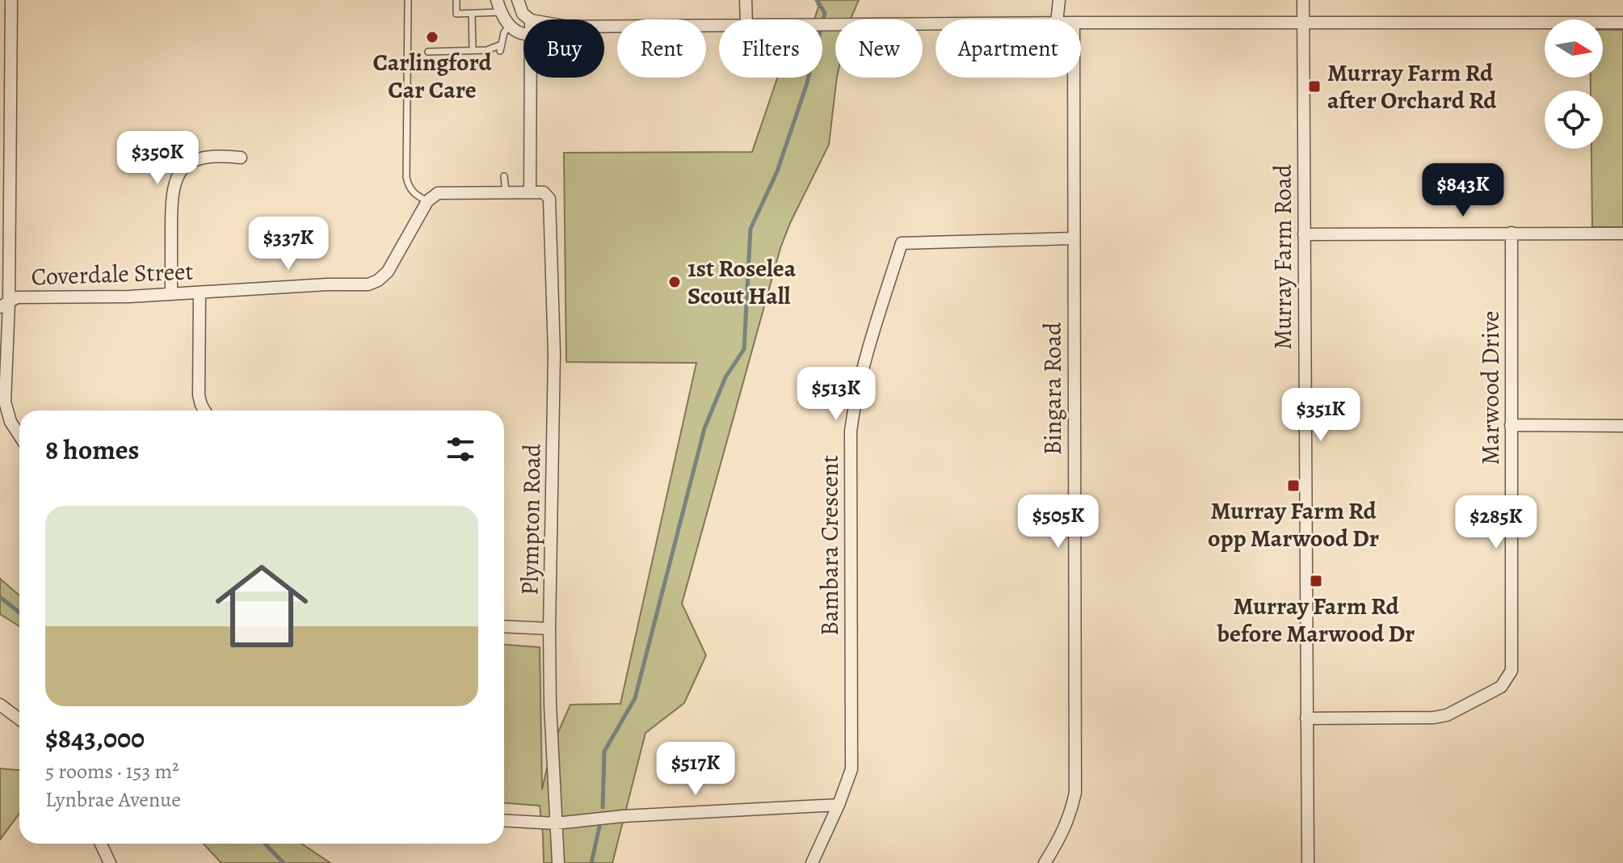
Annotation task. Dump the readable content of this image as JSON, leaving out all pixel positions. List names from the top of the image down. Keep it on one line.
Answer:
{"streets":{"street":["Murray Farm Road","Coverdale Street","Marwood Drive","Bingara Road","Plympton Road","Bambara Crescent"]},"crossings":[["Murray Farm Road","Marwood Drive"],["Bingara Road","Bambara Crescent"]],"places":{"other":["Carlingford Car Care","1st Roselea Scout Hall"],"transit":["Murray Farm Rd after Orchard Rd","Murray Farm Rd opp Marwood Dr","Murray Farm Rd before Marwood Dr"]},"north":"right","page":{"chip":["Buy","Rent","Filters","New","Apartment"],"price":["$350K","$843K","$337K","$513K","$351K","$505K","$285K","$517K"],"heading":"8 homes","list":[{"name":"$843,000","note":"5 rooms · 153 m² · Lynbrae Avenue"}]}}
